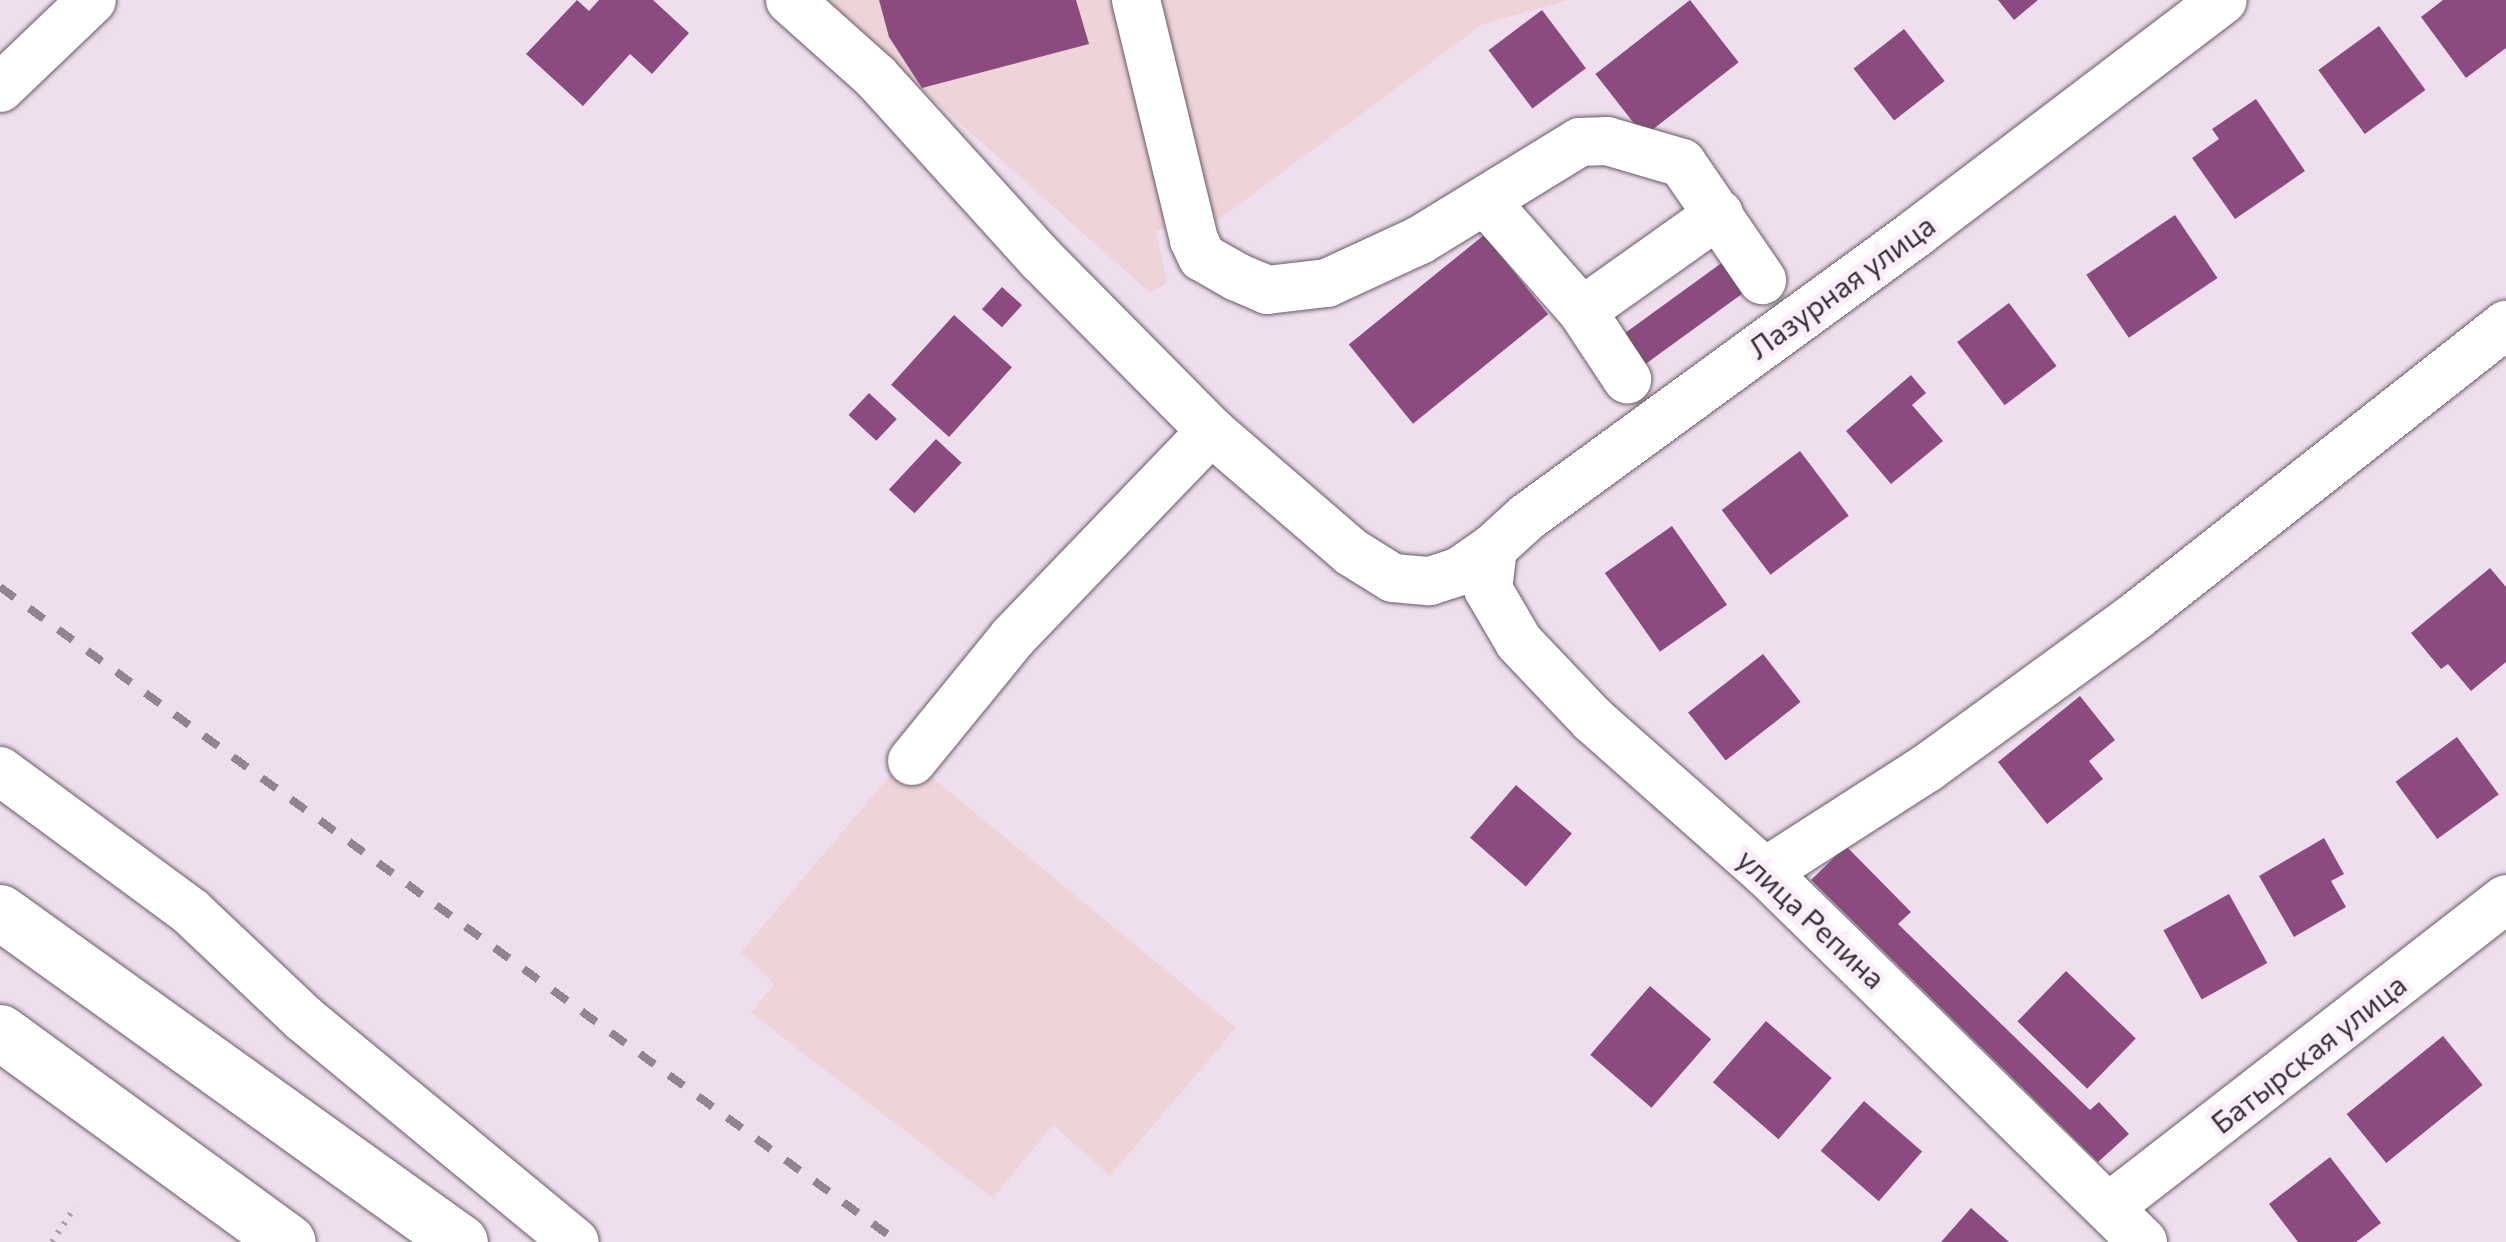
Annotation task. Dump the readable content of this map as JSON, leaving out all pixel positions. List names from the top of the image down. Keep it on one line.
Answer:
{"streets":{"street":["Лазурная улица","улица Репина","Батырская улица"]},"crossings":[["Лазурная улица","улица Репина"],["улица Репина","Батырская улица"]]}
